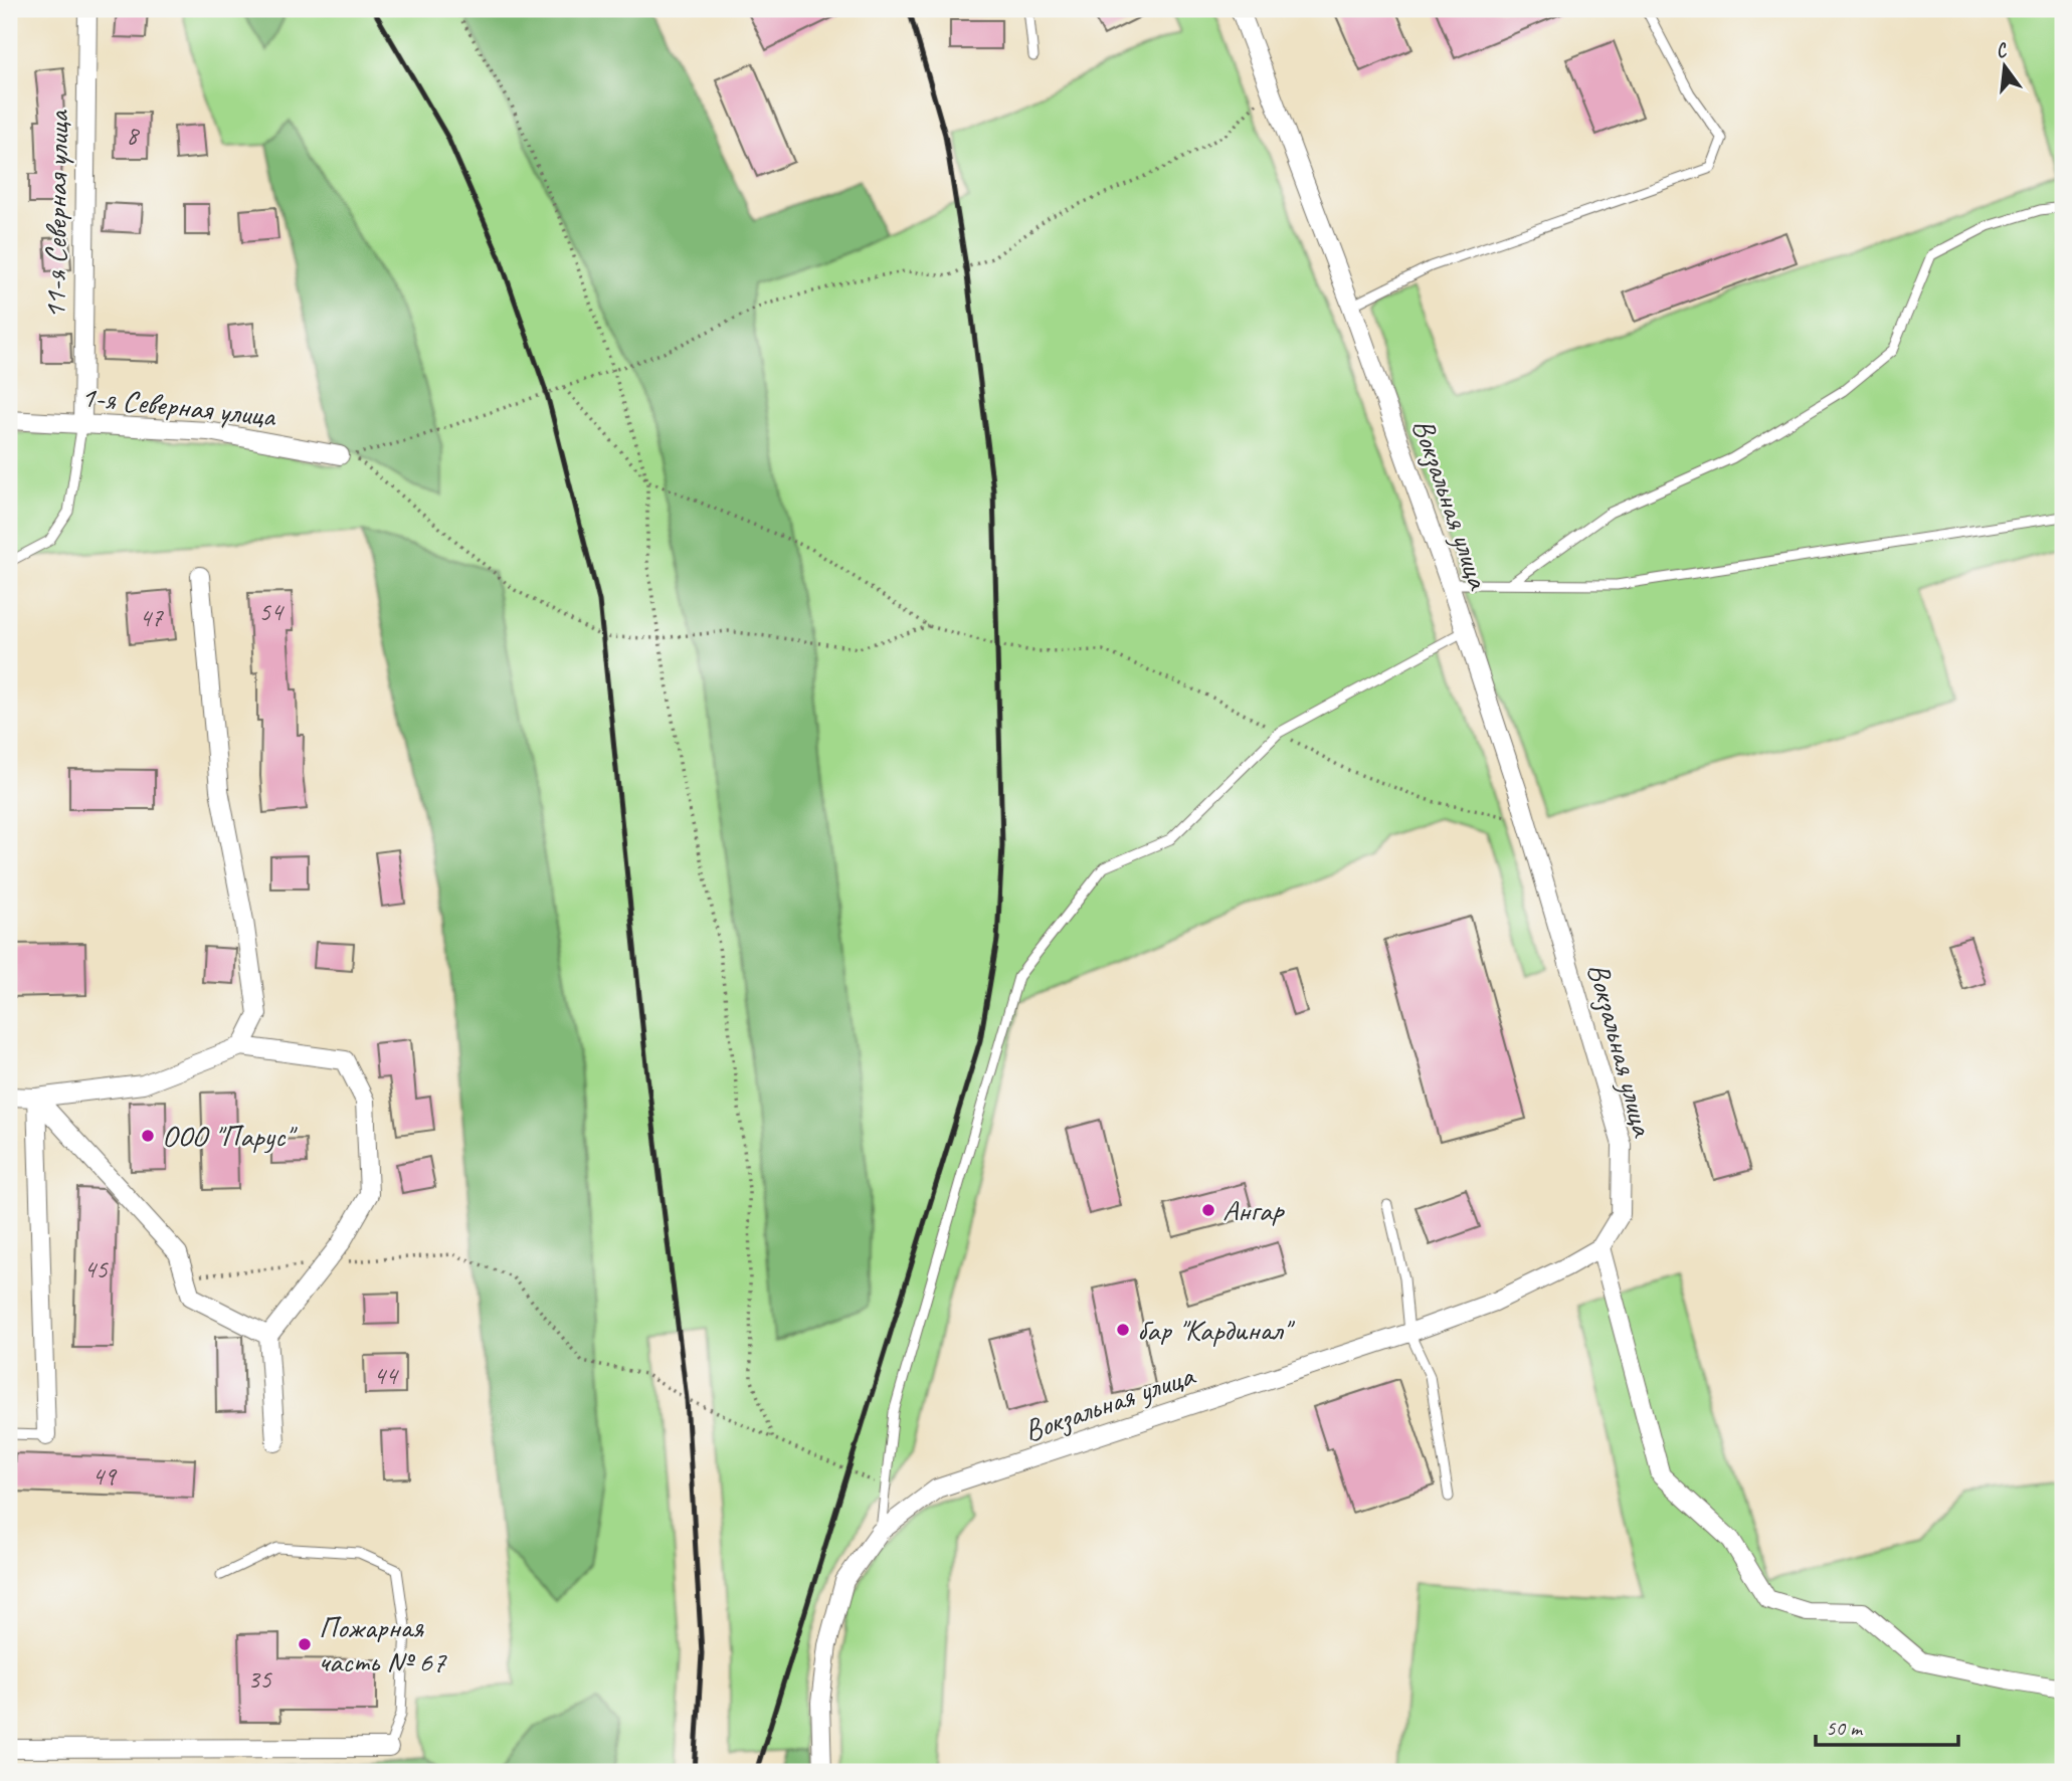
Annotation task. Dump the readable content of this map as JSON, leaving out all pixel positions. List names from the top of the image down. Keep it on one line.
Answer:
{"streets":{"street":["11-я Северная улица","1-я Северная улица","Вокзальная улица"]},"crossings":[["11-я Северная улица","1-я Северная улица"]],"places":["ООО \"Парус\"","Ангар","бар \"Кардинал\"","Пожарная часть № 67"],"house_numbers":["8","54","47","45","44","49","35"],"scale_bar":"50 m","north":"top"}
